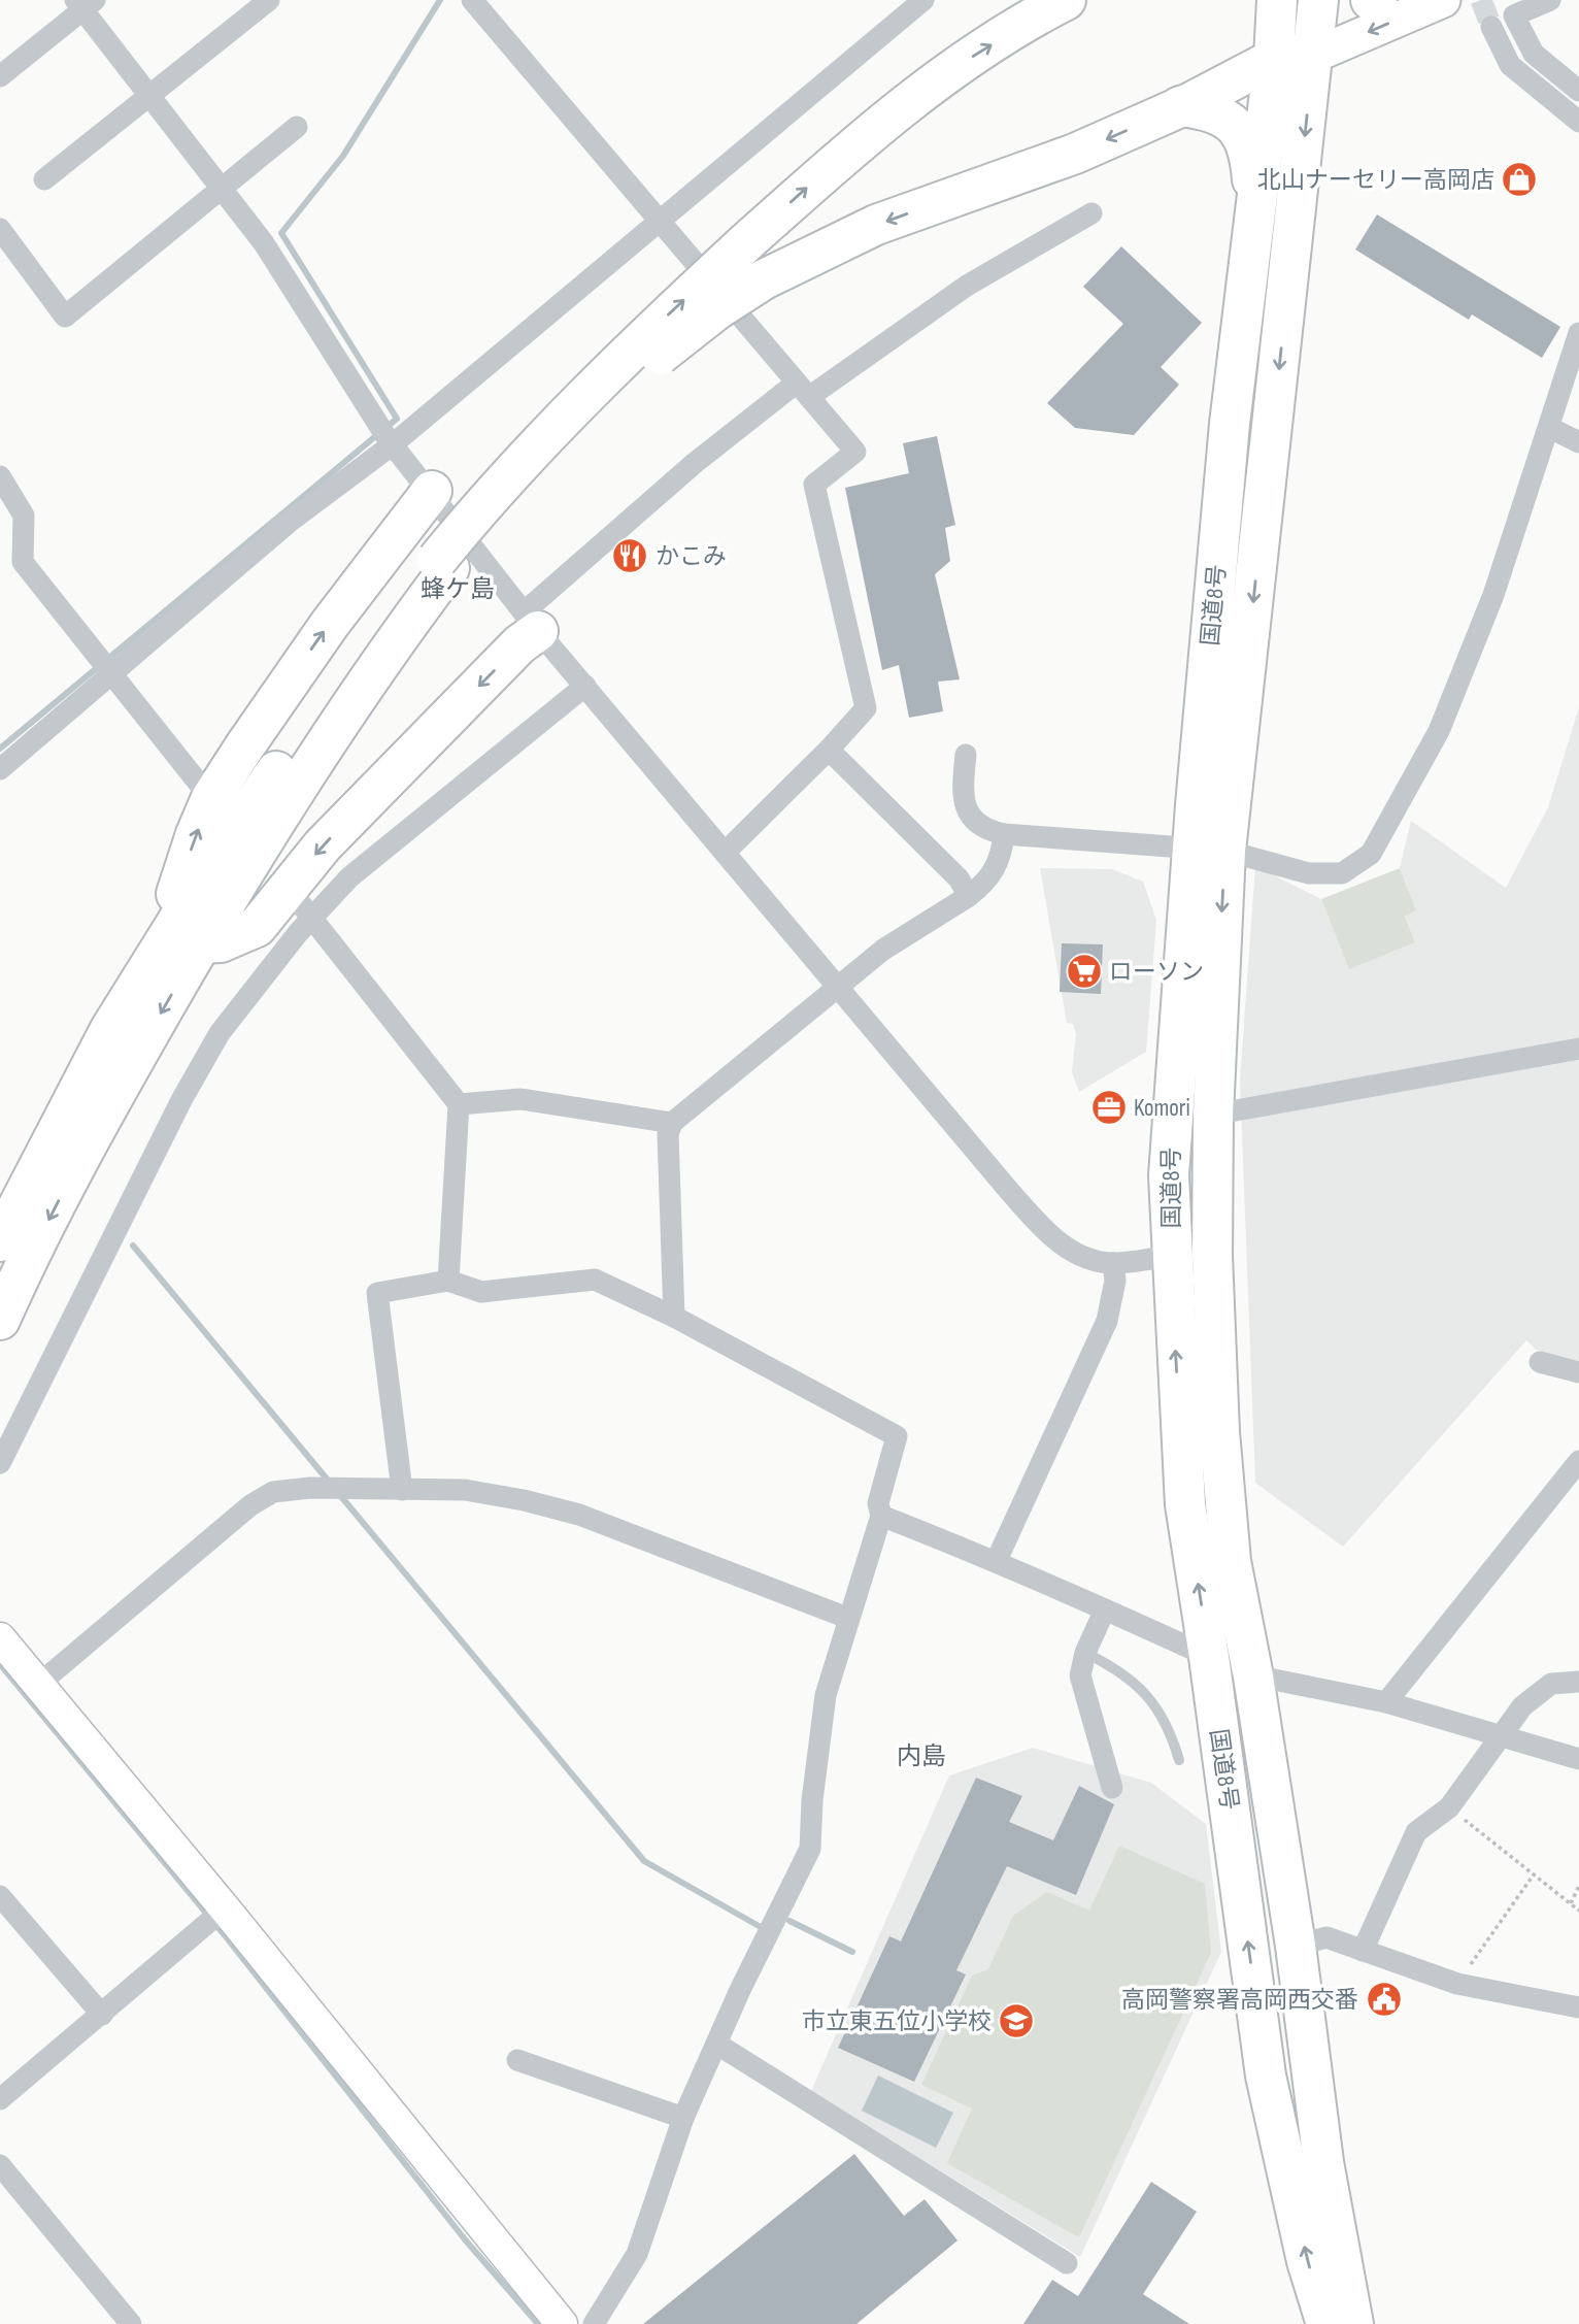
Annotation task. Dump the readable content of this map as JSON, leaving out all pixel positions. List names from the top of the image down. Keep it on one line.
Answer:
{"streets":{"highway":["国道8号"]},"districts":["蜂ケ島","内島"],"places":{"shop":["北山ナーセリー高岡店"],"restaurant":["かこみ"],"supermarket":["ローソン"],"office":["Komori"],"public building":["高岡警察署高岡西交番"],"school or university":["市立東五位小学校"]}}
